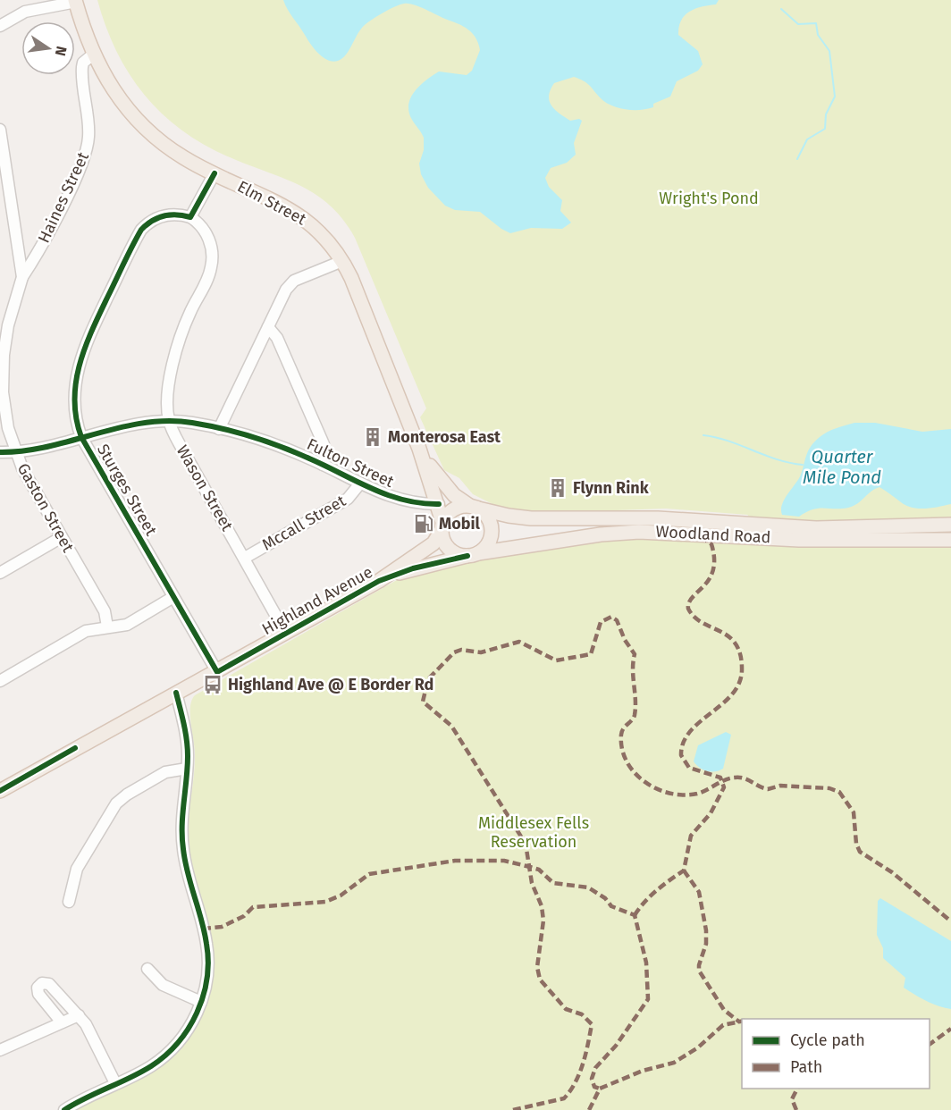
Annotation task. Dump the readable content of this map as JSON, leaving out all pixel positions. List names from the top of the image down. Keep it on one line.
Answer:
{"streets":{"main road":["Elm Street","Woodland Road","Highland Avenue"],"street":["Haines Street","Fulton Street","Wason Street","Sturges Street","Gaston Street","Mccall Street"]},"crossings":[["Haines Street","Elm Street"],["Haines Street","Gaston Street"],["Elm Street","Fulton Street"],["Elm Street","Woodland Road"],["Elm Street","Highland Avenue"],["Fulton Street","Wason Street"],["Fulton Street","Sturges Street"],["Fulton Street","Gaston Street"],["Fulton Street","Mccall Street"],["Wason Street","Sturges Street"],["Wason Street","Mccall Street"],["Wason Street","Highland Avenue"],["Sturges Street","Highland Avenue"],["Woodland Road","Highland Avenue"]],"water":["Quarter Mile Pond"],"parks":["Wright's Pond","Middlesex Fells Reservation"],"places":{"building":["Monterosa East","Flynn Rink"],"fuel station":["Mobil"],"bus stop":["Highland Ave @ E Border Rd"]},"legend":["Cycle path","Path"],"north":"right"}
